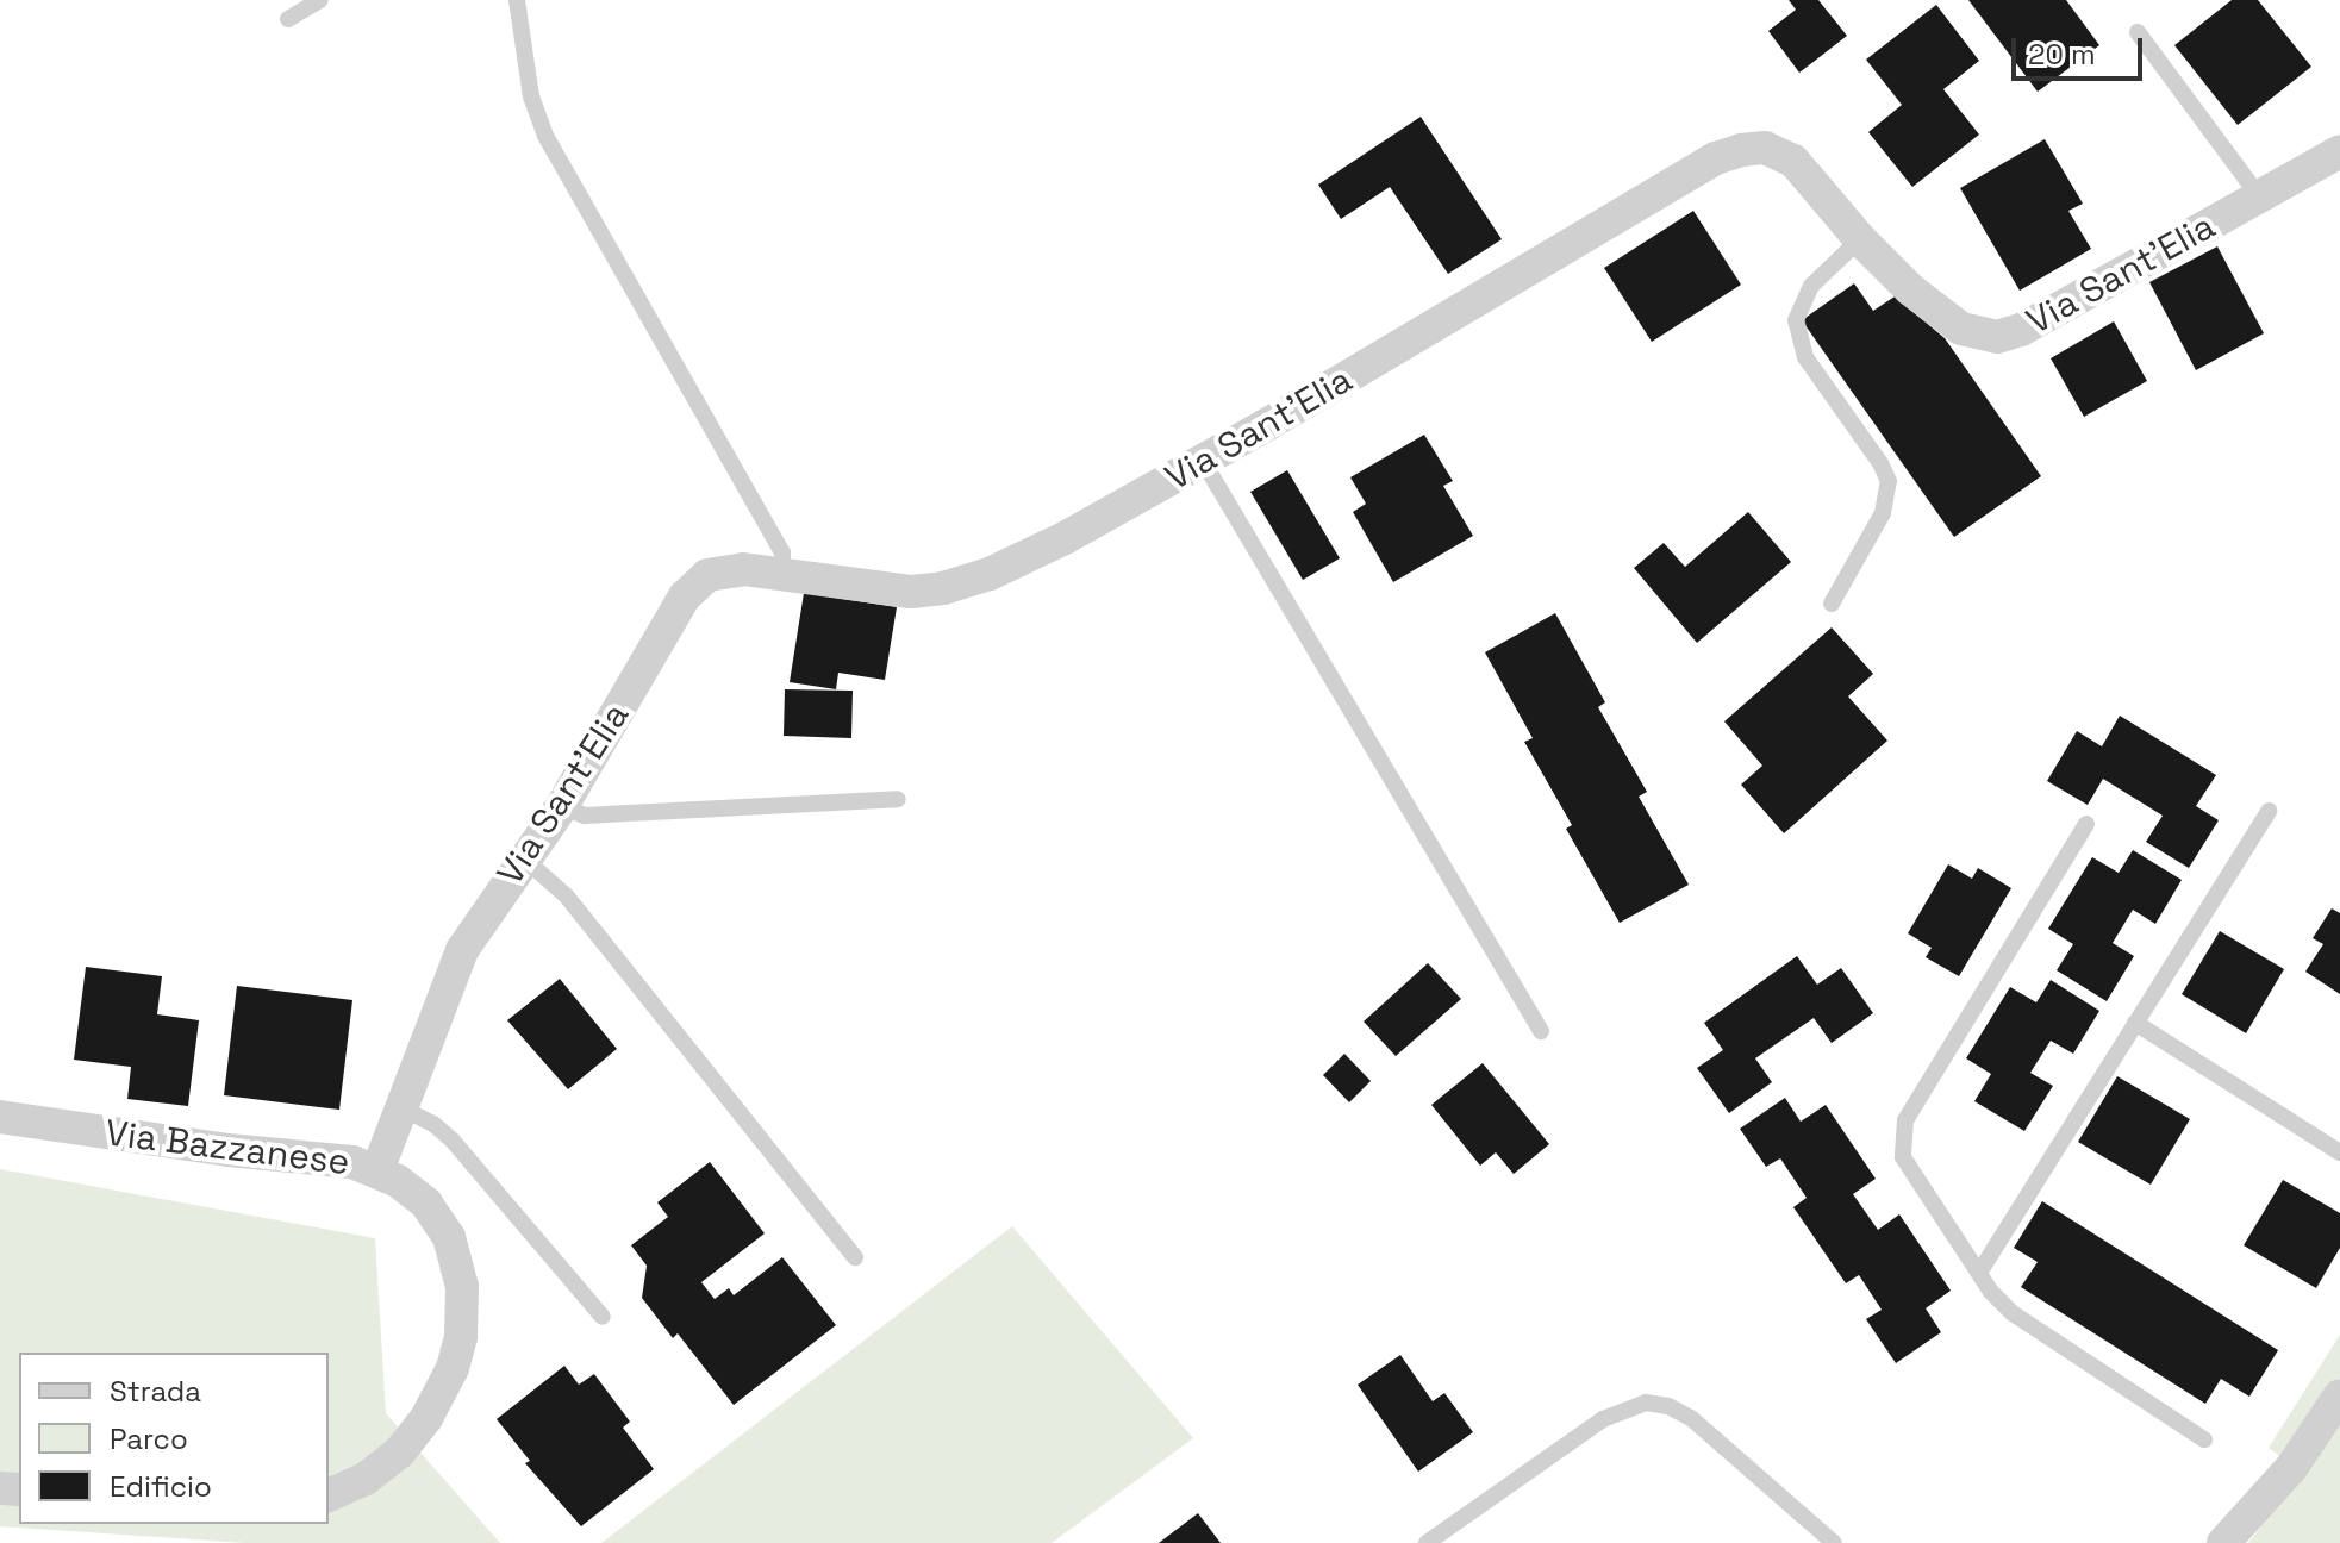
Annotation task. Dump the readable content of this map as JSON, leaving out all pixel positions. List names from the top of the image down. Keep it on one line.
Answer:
{"streets":{"street":["Via Sant'Elia","Via Bazzanese"]},"crossings":[["Via Sant'Elia","Via Bazzanese"]],"legend":["Strada","Parco","Edificio"],"scale_bar":"20 m"}
